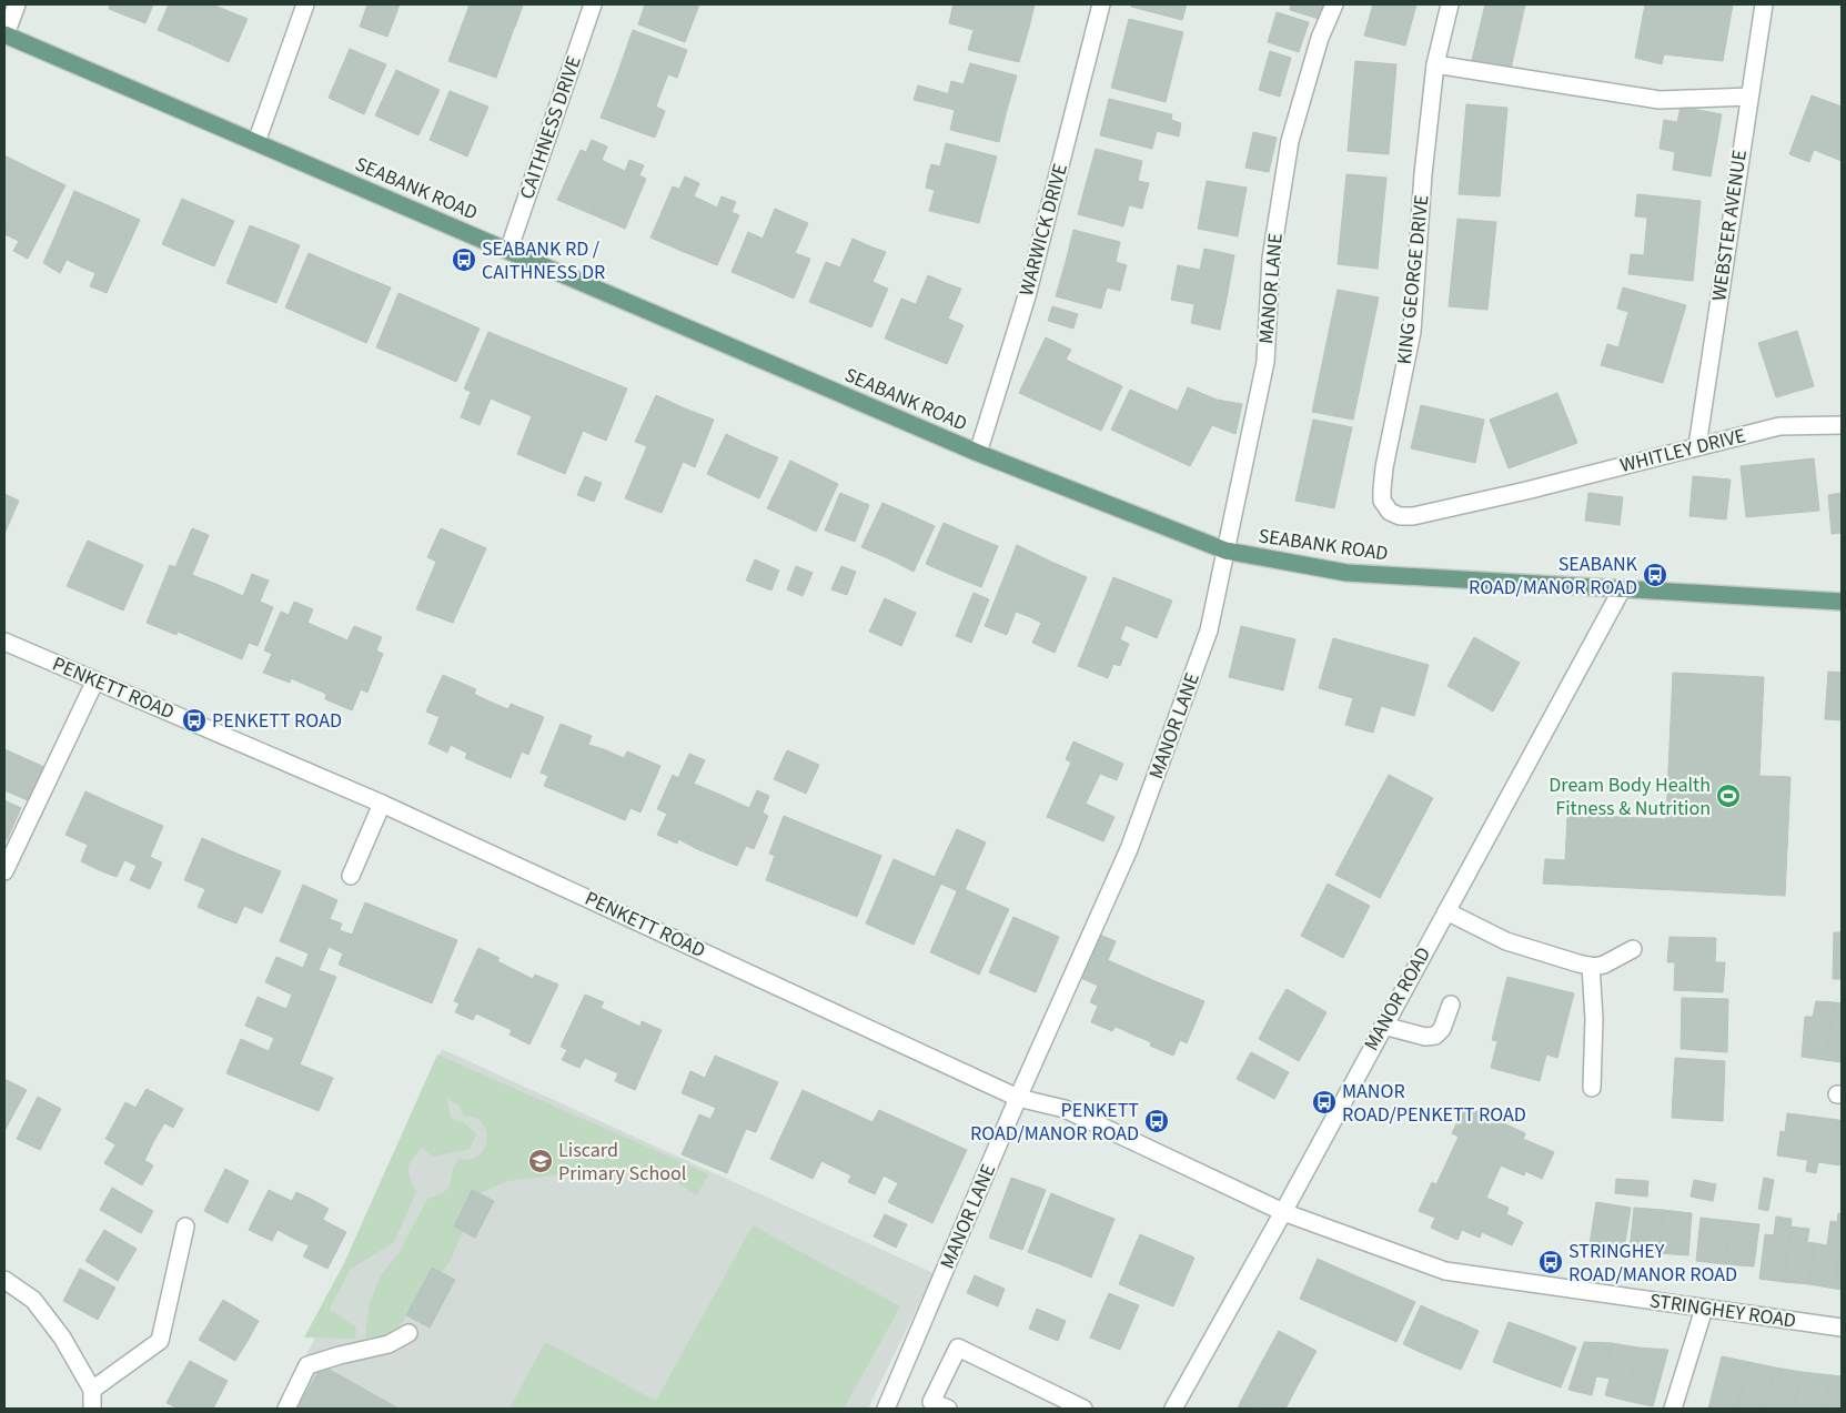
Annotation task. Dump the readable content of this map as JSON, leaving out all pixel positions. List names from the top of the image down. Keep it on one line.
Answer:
{"streets":{"main road":["SEABANK ROAD"],"street":["CAITHNESS DRIVE","WEBSTER AVENUE","WARWICK DRIVE","KING GEORGE DRIVE","MANOR LANE","WHITLEY DRIVE","PENKETT ROAD","MANOR ROAD","STRINGHEY ROAD"]},"crossings":[["CAITHNESS DRIVE","SEABANK ROAD"],["SEABANK ROAD","WARWICK DRIVE"],["SEABANK ROAD","MANOR LANE"],["SEABANK ROAD","MANOR ROAD"],["WEBSTER AVENUE","WHITLEY DRIVE"],["KING GEORGE DRIVE","WHITLEY DRIVE"],["MANOR LANE","PENKETT ROAD"],["PENKETT ROAD","MANOR ROAD"],["PENKETT ROAD","STRINGHEY ROAD"],["MANOR ROAD","STRINGHEY ROAD"]],"places":{"bus stop":["SEABANK RD / CAITHNESS DR","SEABANK ROAD/MANOR ROAD","PENKETT ROAD","MANOR ROAD/PENKETT ROAD","PENKETT ROAD/MANOR ROAD","STRINGHEY ROAD/MANOR ROAD"],"sports":["Dream Body Health Fitness & Nutrition"],"school or university":["Liscard Primary School"]}}
